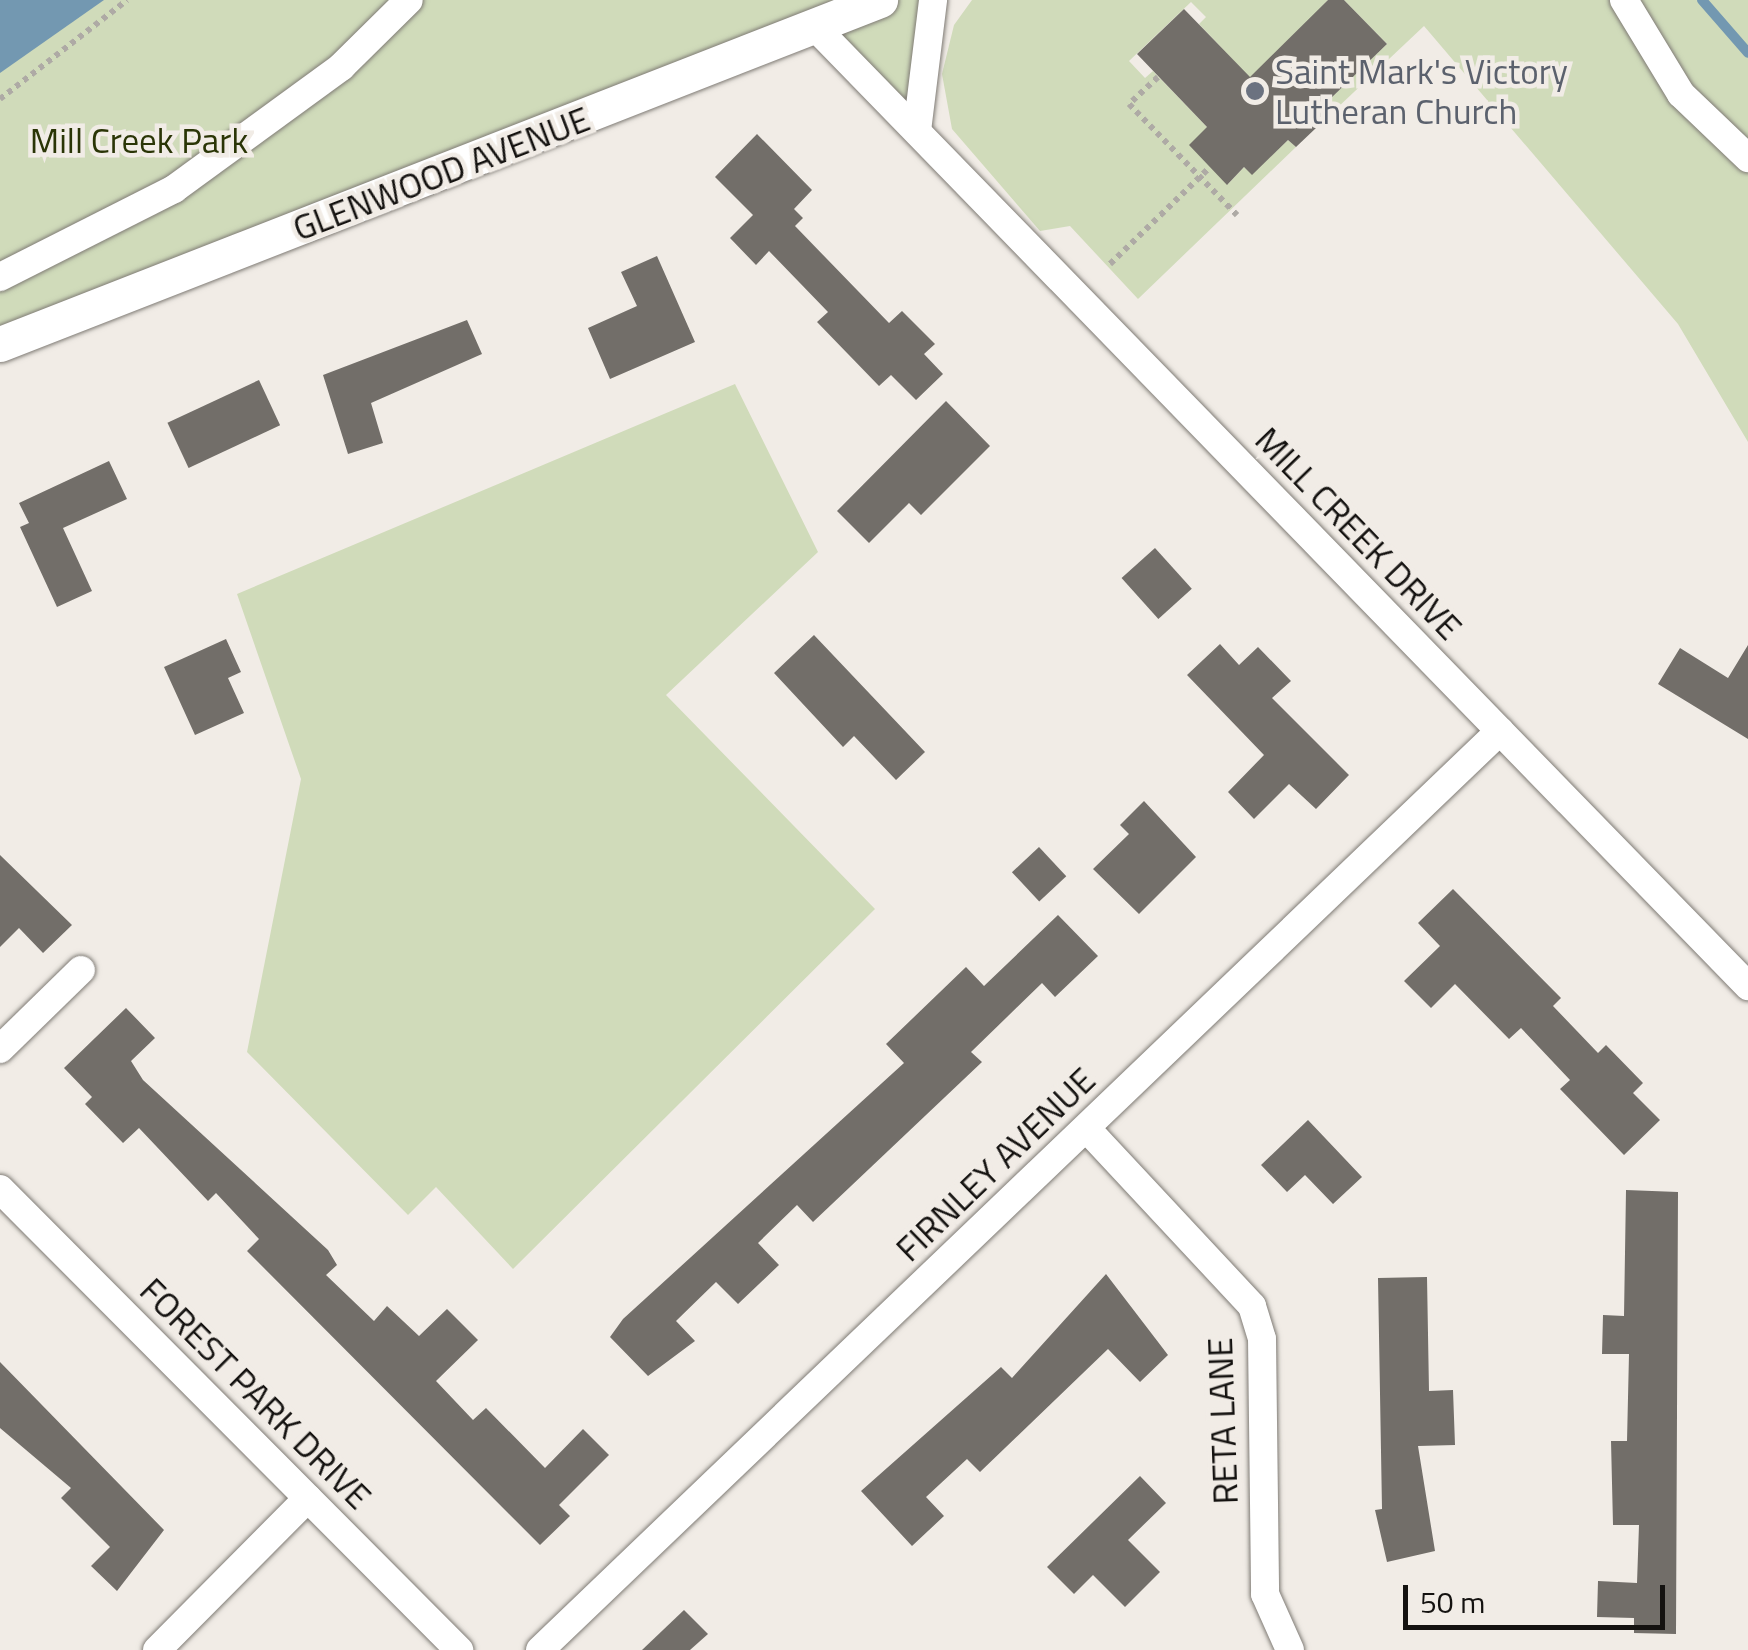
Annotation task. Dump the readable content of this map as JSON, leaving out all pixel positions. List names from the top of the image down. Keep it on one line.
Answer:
{"streets":{"street":["GLENWOOD AVENUE","MILL CREEK DRIVE","FIRNLEY AVENUE","FOREST PARK DRIVE","RETA LANE"]},"crossings":[["GLENWOOD AVENUE","MILL CREEK DRIVE"],["MILL CREEK DRIVE","FIRNLEY AVENUE"],["FIRNLEY AVENUE","RETA LANE"]],"parks":["Mill Creek Park"],"places":["Saint Mark's Victory Lutheran Church"],"scale_bar":"50 m"}
